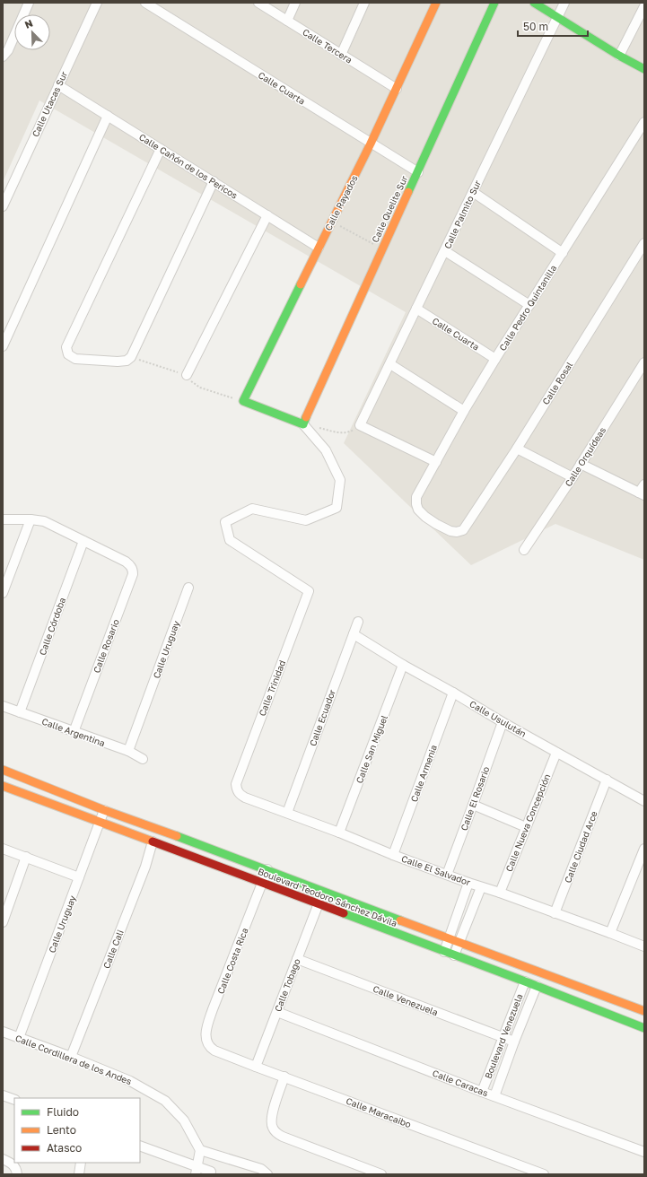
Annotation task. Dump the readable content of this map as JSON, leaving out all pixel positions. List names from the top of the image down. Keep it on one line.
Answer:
{"streets":{"street":["Calle Tercera","Calle Cuarta","Calle Utacas Sur","Calle Cañón de los Pericos","Calle Rayados","Calle Quelite Sur","Calle Palmito Sur","Calle Pedro Quintanilla","Calle Rosal","Calle Orquídeas","Calle Córdoba","Calle Rosario","Calle Uruguay","Calle Trinidad","Calle Ecuador","Calle Usulután","Calle Argentina","Calle San Miguel","Calle Armenia","Calle El Rosario","Calle Nueva Concepción","Calle Ciudad Arce","Calle El Salvador","Boulevard Teodoro Sánchez Dávila","Calle Cali","Calle Costa Rica","Calle Tobago","Calle Venezuela","Boulevard Venezuela","Calle Cordillera de los Andes","Calle Caracas","Calle Maracaibo"]},"crossings":[["Calle Tercera","Calle Rayados"],["Calle Cuarta","Calle Rayados"],["Calle Cuarta","Calle Quelite Sur"],["Calle Cuarta","Calle Palmito Sur"],["Calle Cuarta","Calle Pedro Quintanilla"],["Calle Utacas Sur","Calle Cañón de los Pericos"],["Calle Cañón de los Pericos","Calle Rayados"],["Calle Rayados","Calle Quelite Sur"],["Calle Rayados","Calle Trinidad"],["Calle Quelite Sur","Calle Trinidad"],["Calle Pedro Quintanilla","Calle Rosal"],["Calle Córdoba","Calle Rosario"],["Calle Córdoba","Calle Argentina"],["Calle Rosario","Calle Argentina"],["Calle Uruguay","Calle Argentina"],["Calle Uruguay","Boulevard Teodoro Sánchez Dávila"],["Calle Uruguay","Calle Cordillera de los Andes"],["Calle Trinidad","Calle El Salvador"],["Calle Ecuador","Calle Usulután"],["Calle Ecuador","Calle El Salvador"],["Calle Usulután","Calle San Miguel"],["Calle Usulután","Calle Armenia"],["Calle Usulután","Calle El Rosario"],["Calle Usulután","Calle Nueva Concepción"],["Calle Usulután","Calle Ciudad Arce"],["Calle San Miguel","Calle El Salvador"],["Calle Armenia","Calle El Salvador"],["Calle El Rosario","Calle El Salvador"],["Calle Nueva Concepción","Calle El Salvador"],["Calle Ciudad Arce","Calle El Salvador"],["Boulevard Teodoro Sánchez Dávila","Calle Cali"],["Boulevard Teodoro Sánchez Dávila","Calle Costa Rica"],["Boulevard Teodoro Sánchez Dávila","Calle Tobago"],["Boulevard Teodoro Sánchez Dávila","Boulevard Venezuela"],["Calle Cali","Calle Cordillera de los Andes"],["Calle Costa Rica","Calle Maracaibo"],["Calle Tobago","Calle Venezuela"],["Calle Tobago","Calle Caracas"],["Calle Tobago","Calle Maracaibo"],["Calle Venezuela","Boulevard Venezuela"],["Boulevard Venezuela","Calle Caracas"]],"legend":["Fluido","Lento","Atasco"],"scale_bar":"50 m","north":"top left"}
